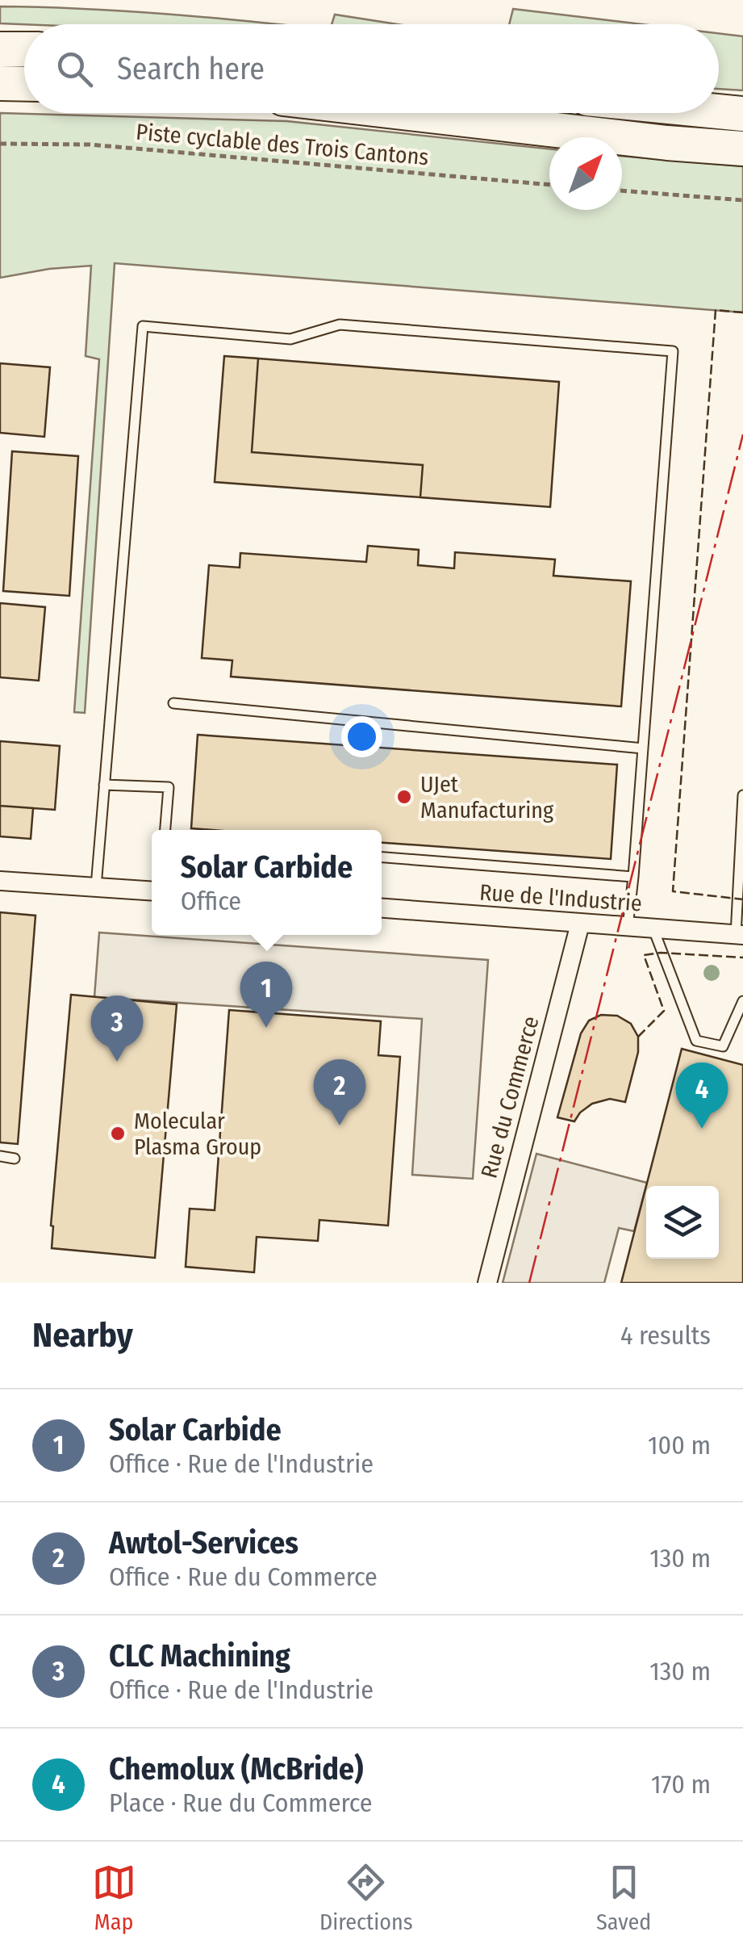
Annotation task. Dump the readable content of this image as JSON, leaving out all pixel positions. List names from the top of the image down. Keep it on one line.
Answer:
{"streets":{"street":["Rue de l'Industrie","Rue du Commerce"],"path":["Piste cyclable des Trois Cantons"]},"crossings":[["Rue de l'Industrie","Rue du Commerce"]],"places":["UJet Manufacturing","Molecular Plasma Group"],"north":"top right","page":{"search":"Search here","popup":["Solar Carbide","Office"],"pins":["1","3","2","4"],"heading":["Nearby","4 results"],"list":[{"mark":"1","name":"Solar Carbide","note":"Office · Rue de l'Industrie","value":"100 m"},{"mark":"2","name":"Awtol-Services","note":"Office · Rue du Commerce","value":"130 m"},{"mark":"3","name":"CLC Machining","note":"Office · Rue de l'Industrie","value":"130 m"},{"mark":"4","name":"Chemolux (McBride)","note":"Place · Rue du Commerce","value":"170 m"}],"nav":["Map","Directions","Saved"]}}
